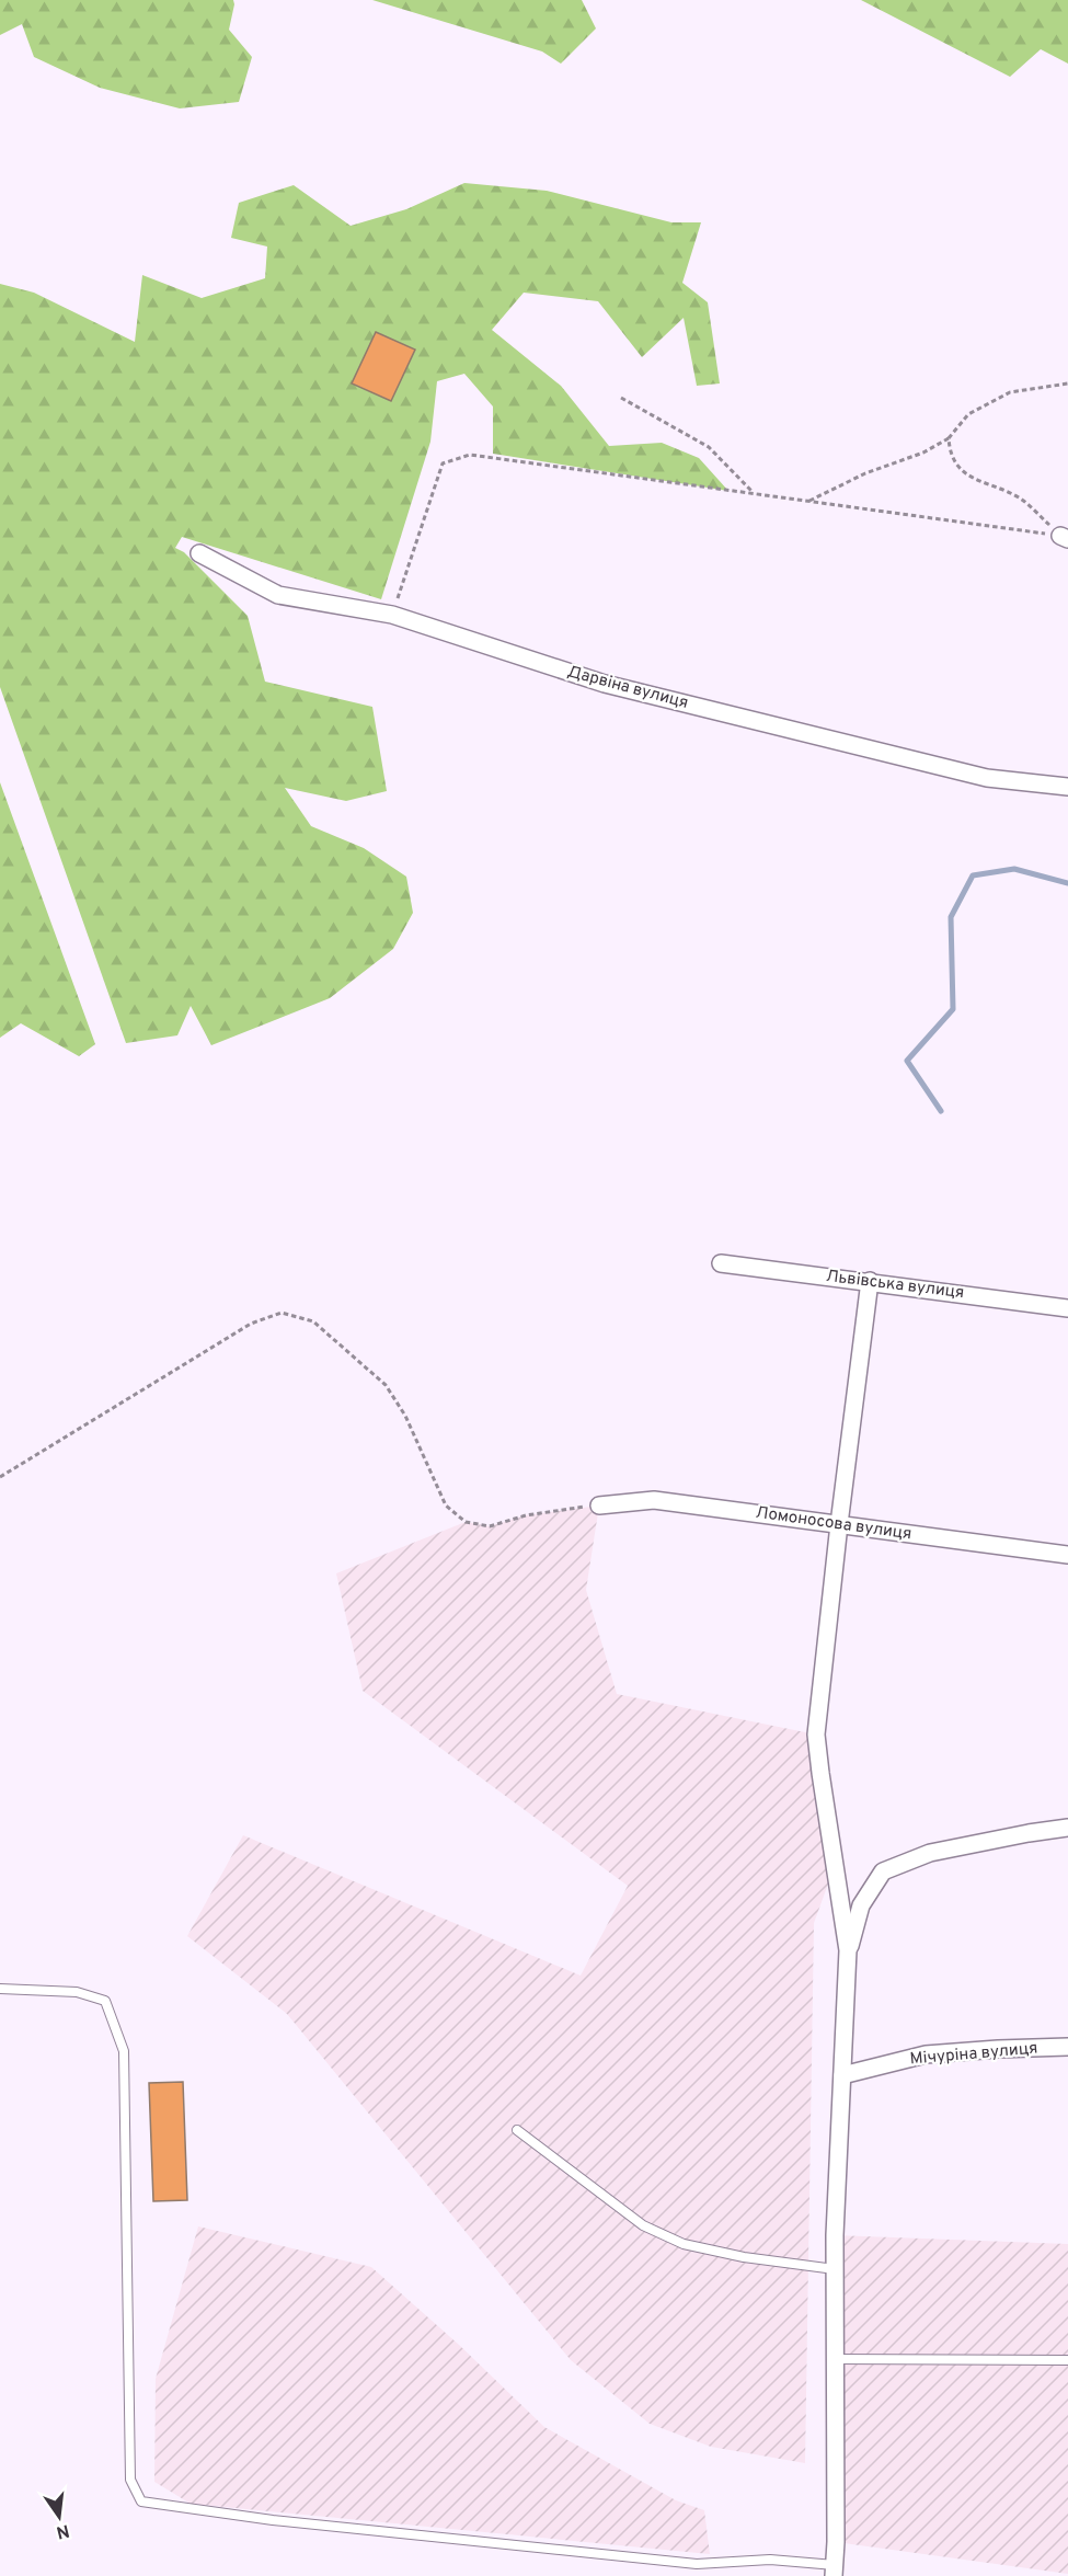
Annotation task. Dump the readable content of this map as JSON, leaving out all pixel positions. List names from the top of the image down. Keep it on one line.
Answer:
{"streets":{"street":["Дарвіна вулиця","Львівська вулиця","Ломоносова вулиця","Мічуріна вулиця"]},"north":"bottom"}
